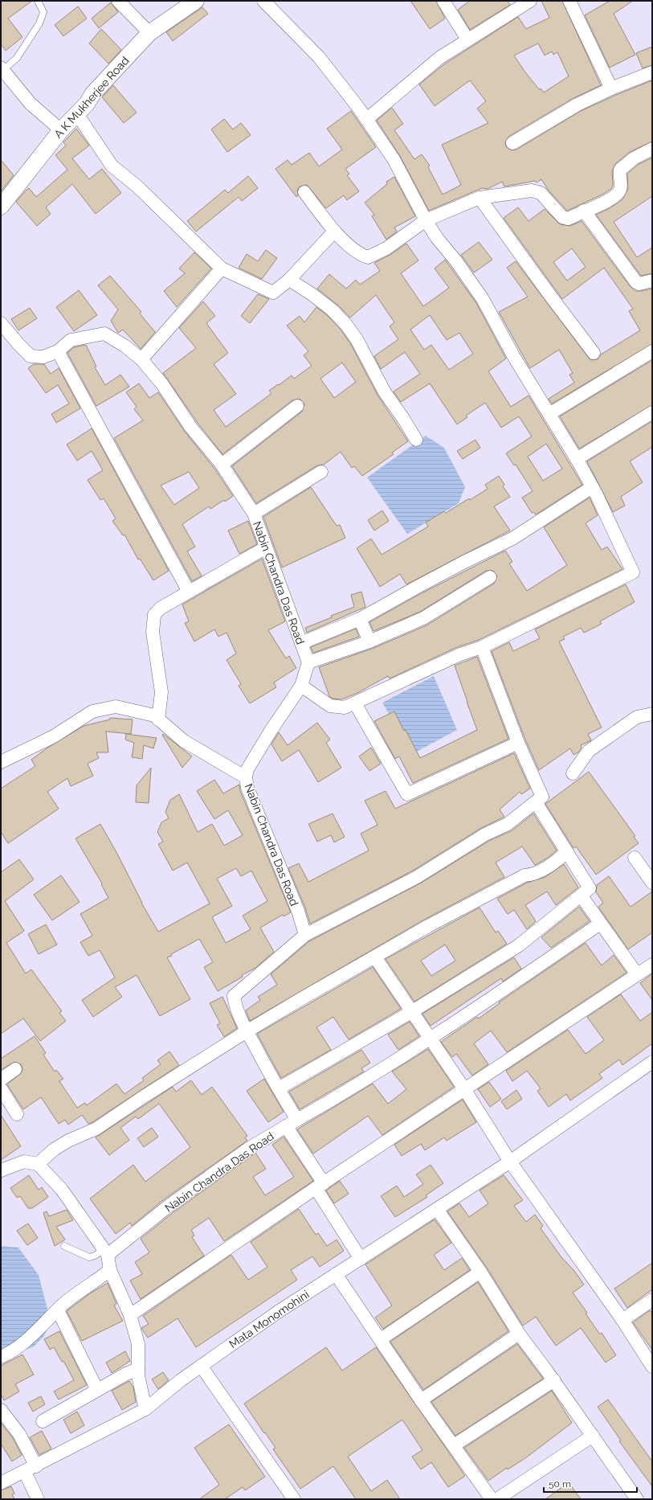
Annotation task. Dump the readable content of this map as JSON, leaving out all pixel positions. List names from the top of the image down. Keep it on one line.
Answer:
{"streets":{"street":["A K Mukherjee Road","Nabin Chandra Das Road","Mata Monomohini"]},"scale_bar":"50 m"}
